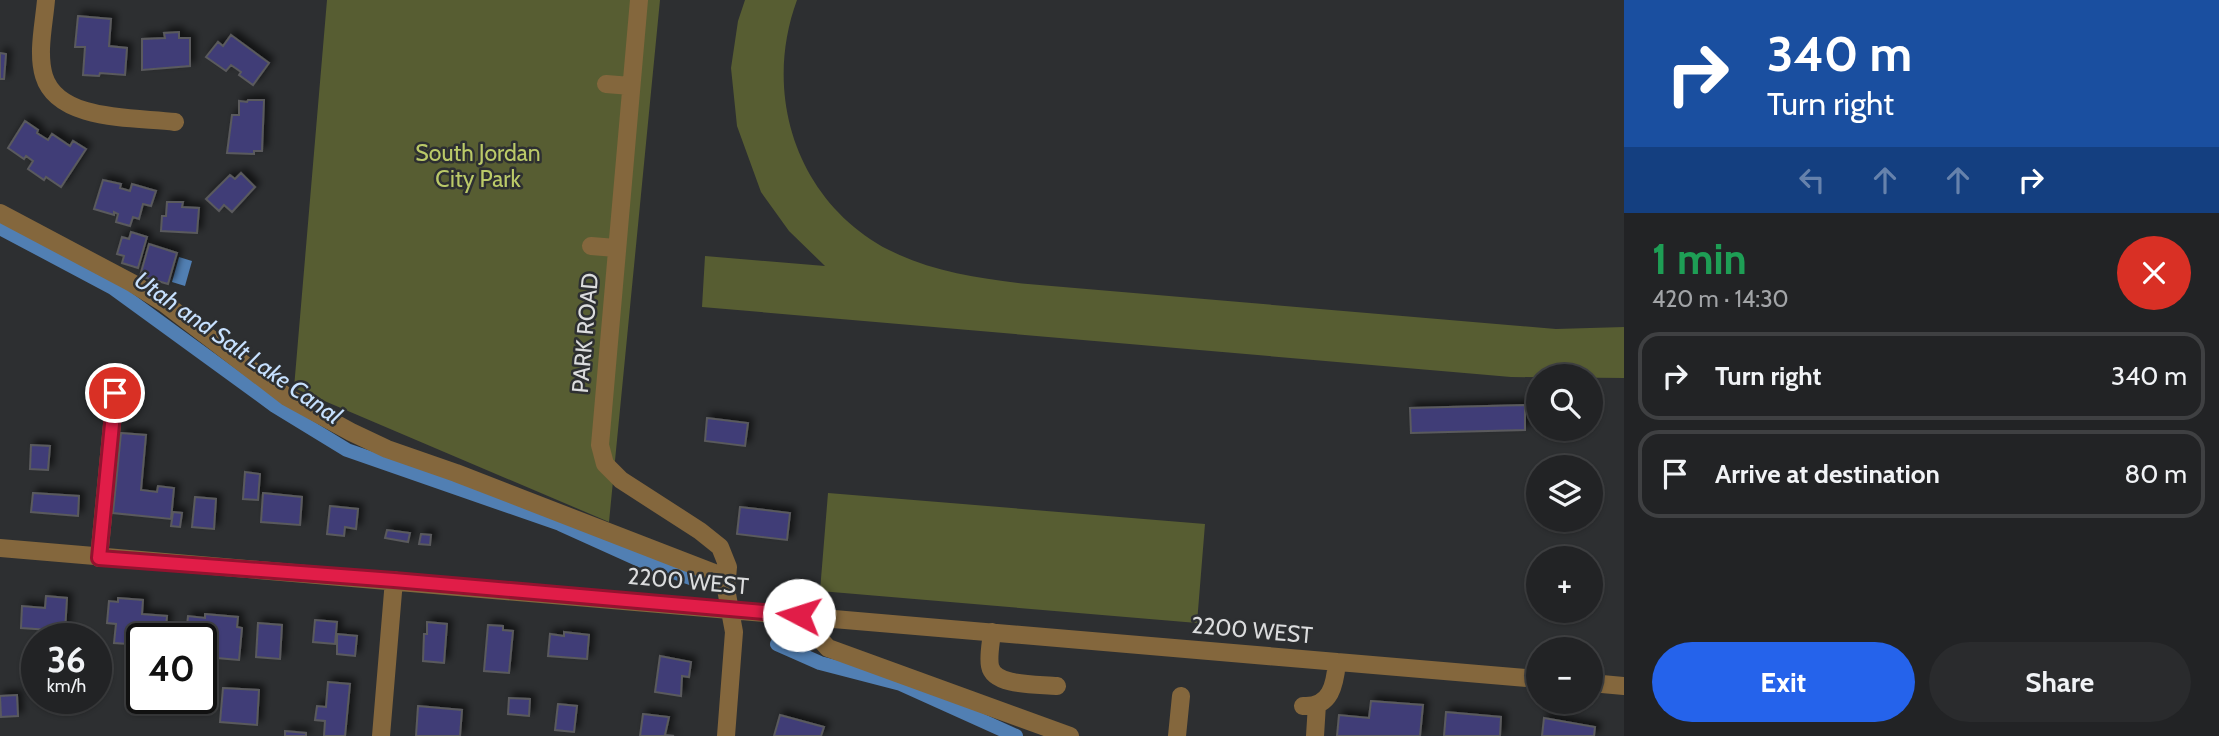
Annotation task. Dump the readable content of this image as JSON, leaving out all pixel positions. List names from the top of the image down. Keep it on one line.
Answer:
{"streets":{"street":["PARK ROAD","2200 WEST"]},"crossings":[["PARK ROAD","2200 WEST"]],"water":["Utah and Salt Lake Canal"],"parks":["South Jordan City Park"],"page":{"turn":["340 m","Turn right"],"heading":["1 min","420 m · 14:30"],"list":[{"name":"Turn right","value":"340 m"},{"name":"Arrive at destination","value":"80 m"}],"map_buttons":["+","−"],"speed":"36 km/h","limit":"40","buttons":["Exit","Share"]}}
